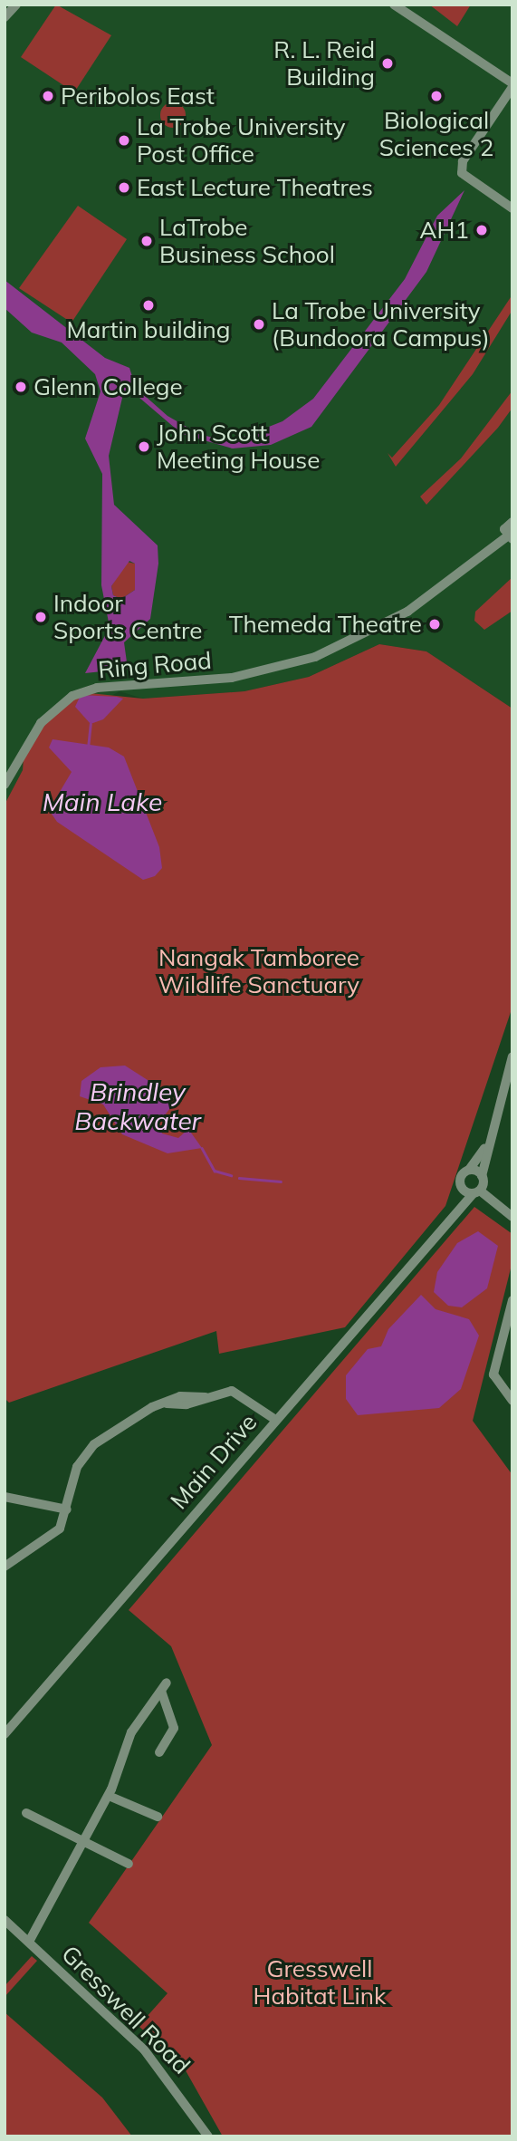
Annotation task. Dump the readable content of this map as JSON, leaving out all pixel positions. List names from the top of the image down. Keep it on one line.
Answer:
{"streets":{"street":["Ring Road","Main Drive","Gresswell Road"]},"water":["Main Lake","Brindley Backwater"],"parks":["Nangak Tamboree Wildlife Sanctuary","Gresswell Habitat Link"],"places":["R. L. Reid Building","Peribolos East","Biological Sciences 2","La Trobe University Post Office","East Lecture Theatres","AH1","LaTrobe Business School","Martin building","La Trobe University (Bundoora Campus)","Glenn College","John Scott Meeting House","Indoor Sports Centre","Themeda Theatre"]}
